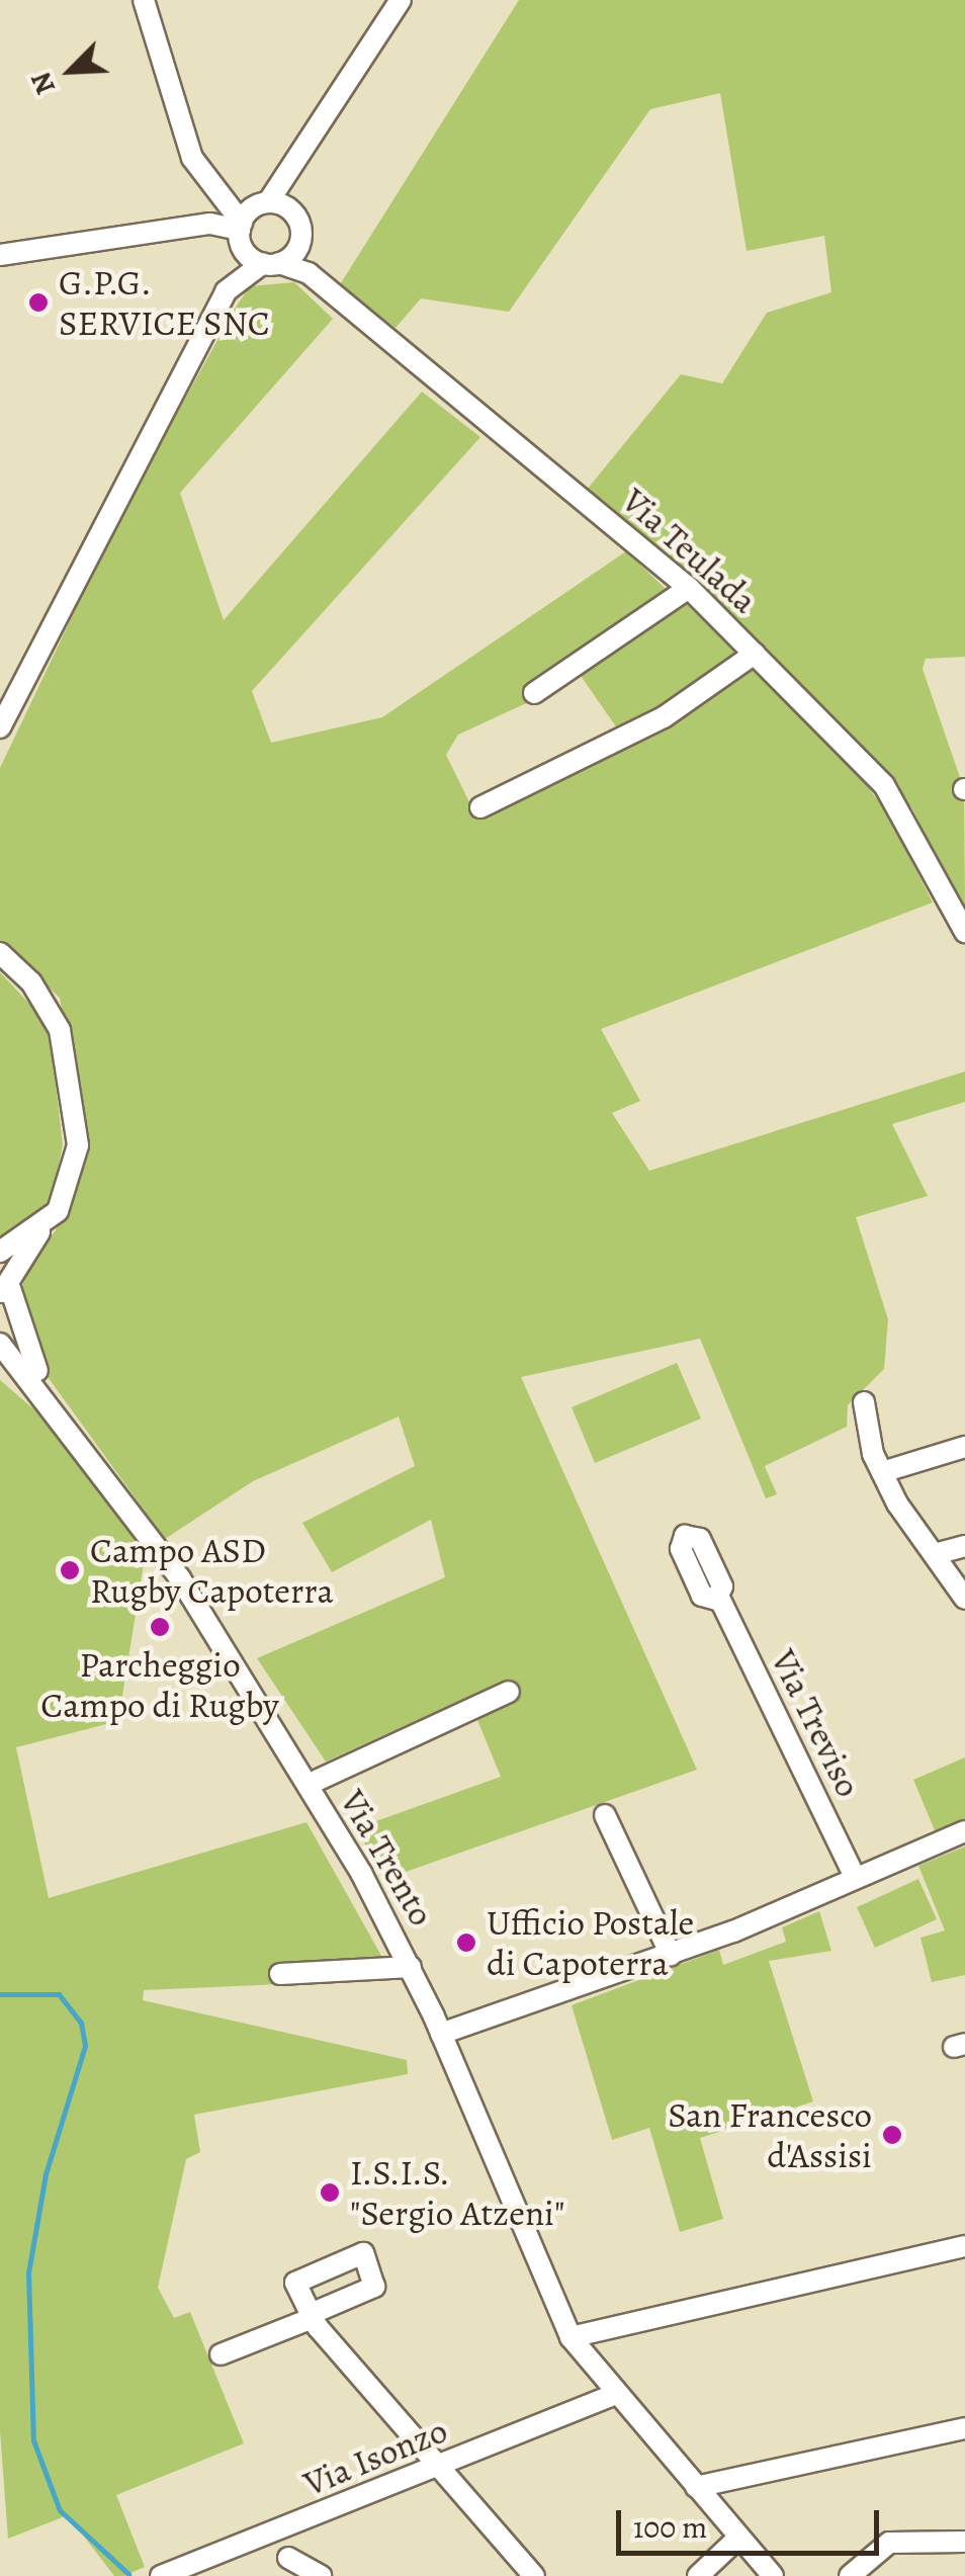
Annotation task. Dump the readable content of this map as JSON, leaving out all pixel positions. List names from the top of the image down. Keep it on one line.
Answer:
{"streets":{"street":["Via Teulada","Via Treviso","Via Trento","Via Isonzo"]},"crossings":[["Via Trento","Via Isonzo"]],"places":["G.P.G. SERVICE SNC","Campo ASD Rugby Capoterra","Parcheggio Campo di Rugby","Ufficio Postale di Capoterra","San Francesco d'Assisi","I.S.I.S. \"Sergio Atzeni\""],"scale_bar":"100 m","north":"bottom left"}
